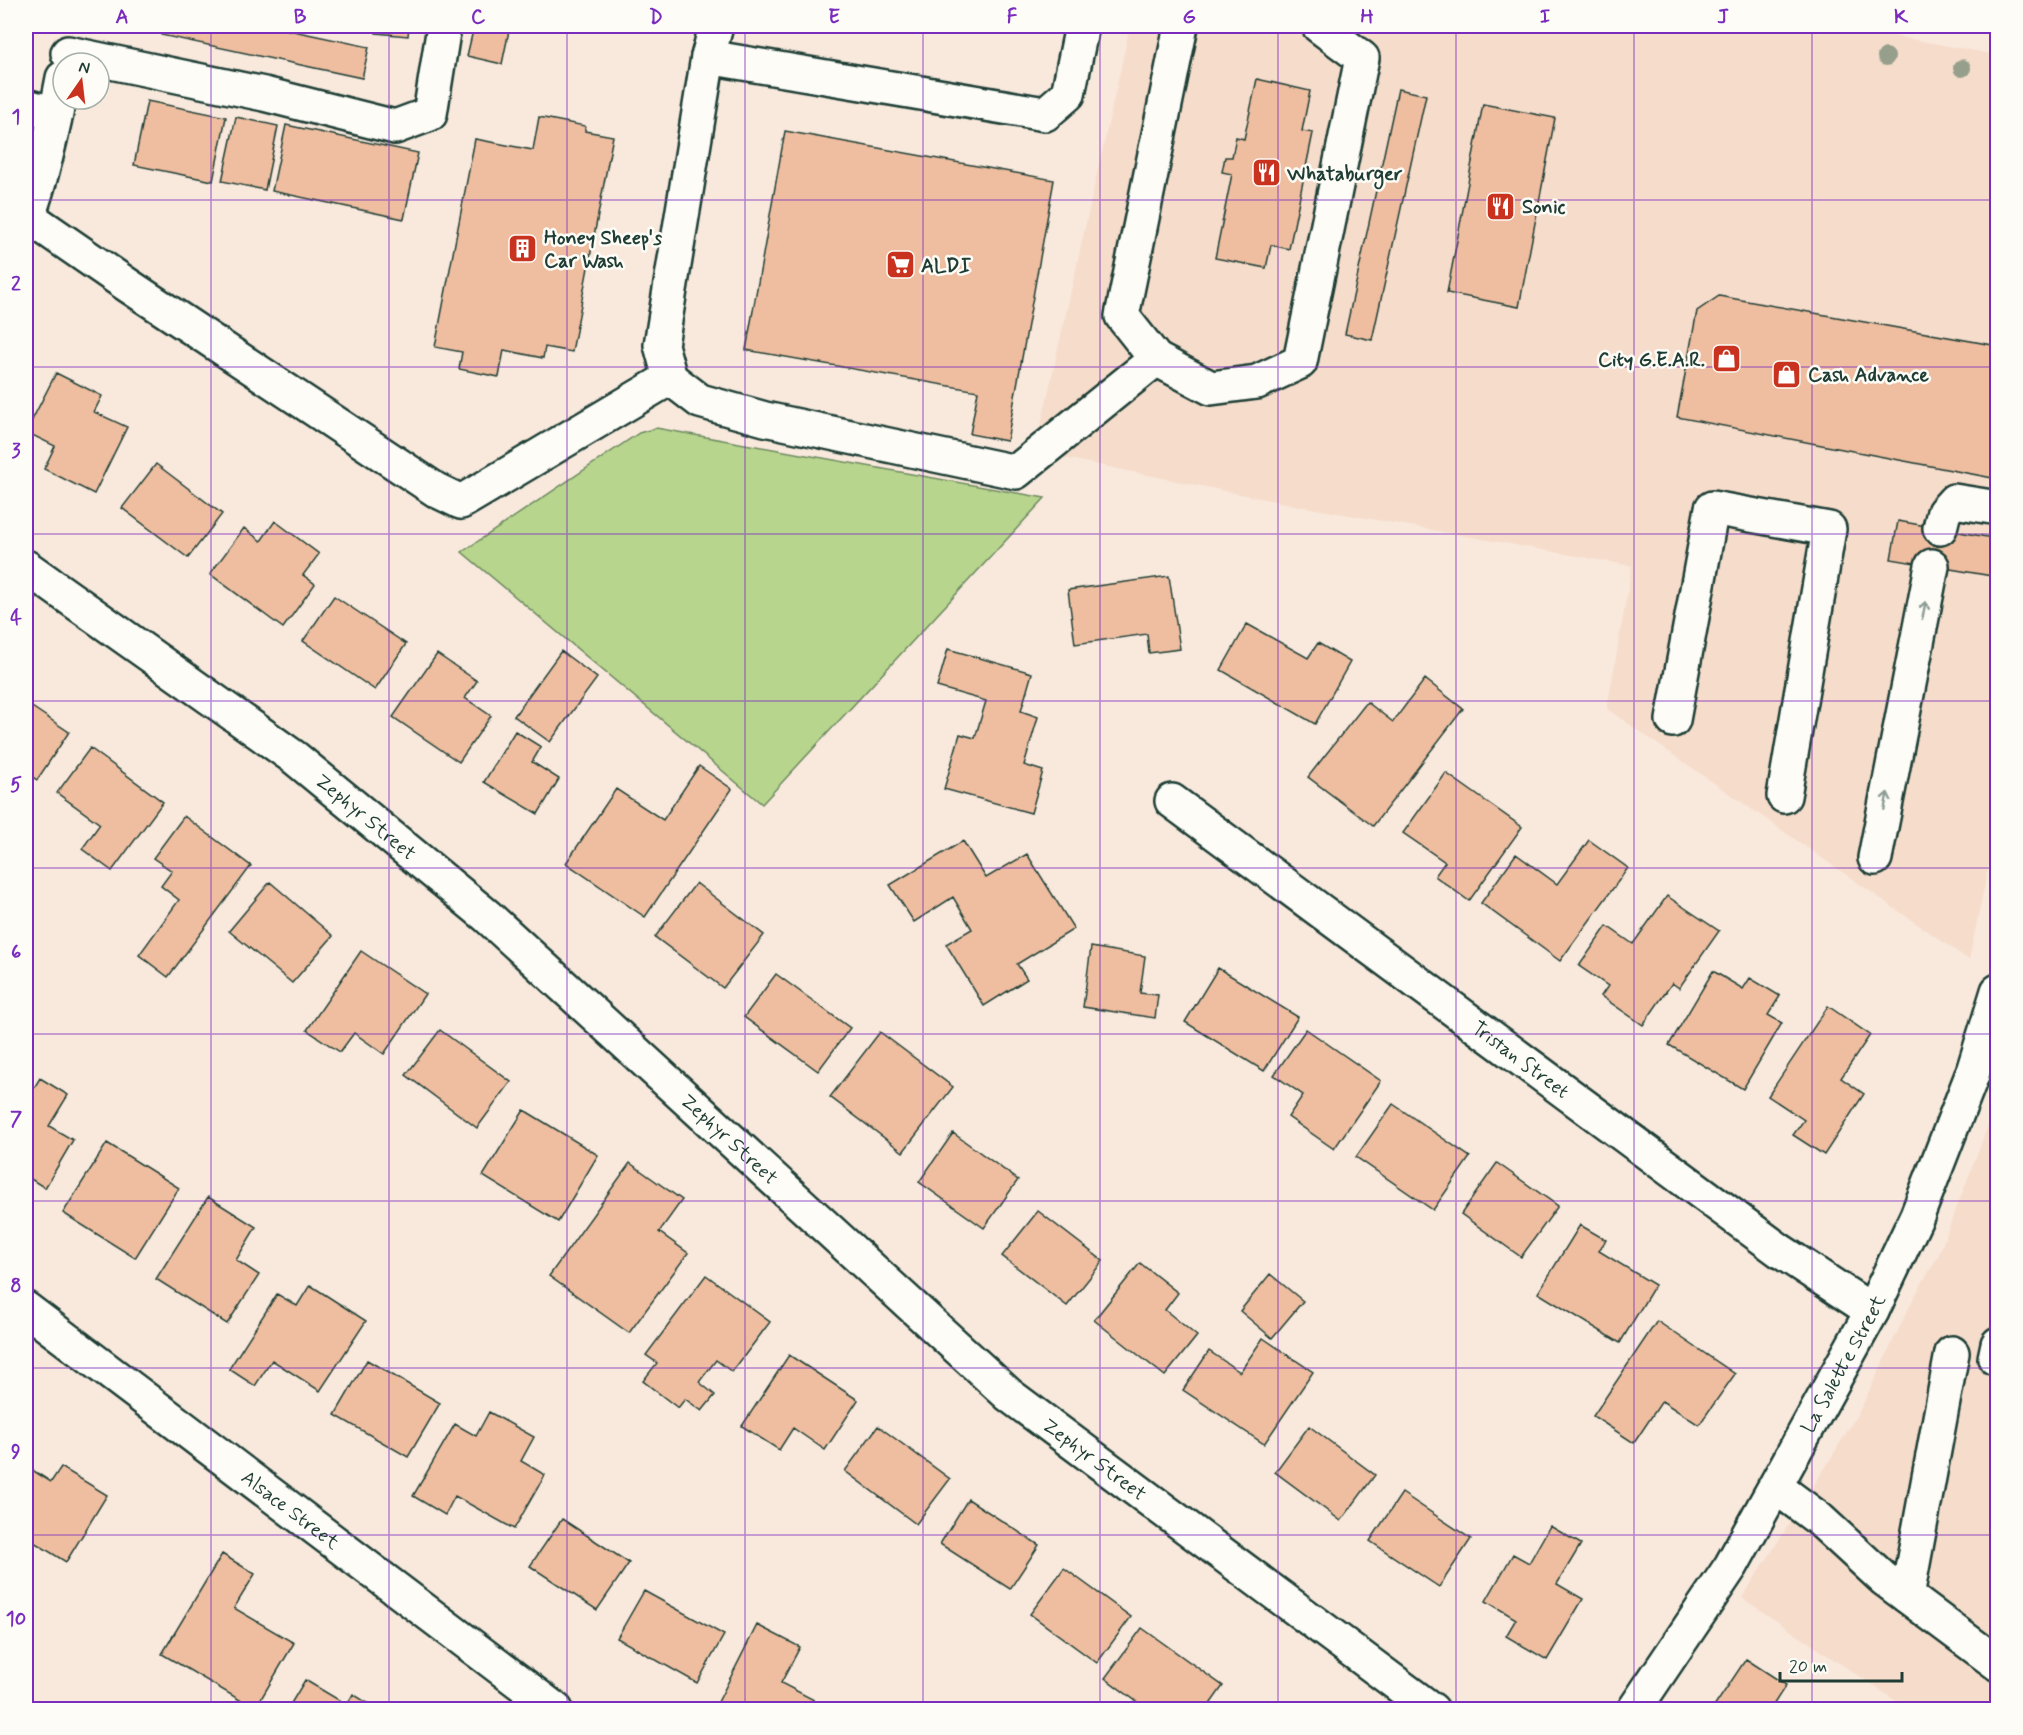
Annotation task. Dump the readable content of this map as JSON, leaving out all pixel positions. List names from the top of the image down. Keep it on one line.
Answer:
{"streets":{"street":["Zephyr Street","Tristan Street","La Salette Street","Alsace Street"]},"crossings":[["Tristan Street","La Salette Street"]],"places":{"restaurant":["Whataburger","Sonic"],"building":["Honey Sheep's Car Wash"],"supermarket":["ALDI"],"shop":["City G.E.A.R.","Cash Advance"]},"scale_bar":"20 m","north":"top","grid":{"columns":["A","B","C","D","E","F","G","H","I","J","K"],"rows":["1","2","3","4","5","6","7","8","9","10"]}}
